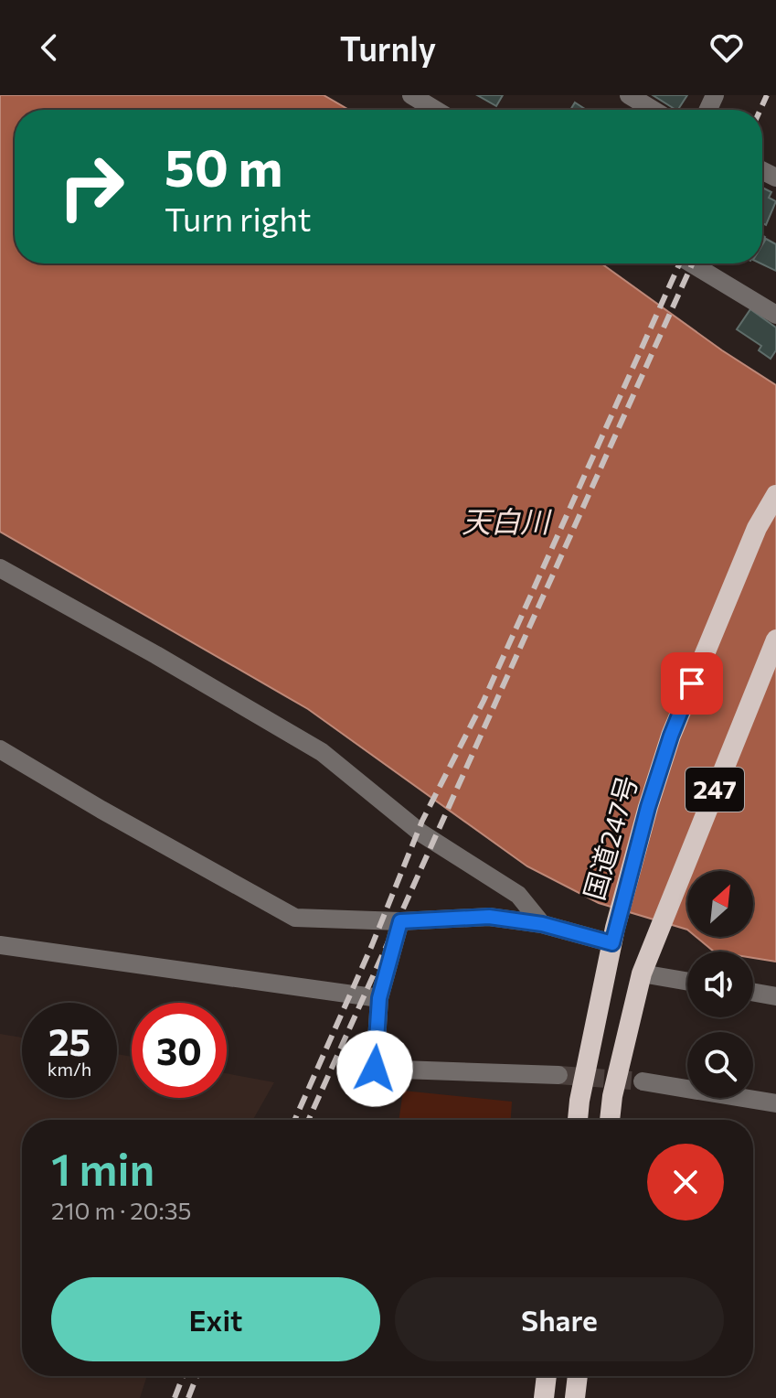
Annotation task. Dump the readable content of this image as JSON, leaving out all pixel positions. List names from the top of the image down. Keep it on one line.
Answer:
{"streets":{"highway":["247","国道247号"]},"water":["天白川"],"north":"top right","page":{"header":"Turnly","turn":["50 m","Turn right"],"speed":"25 km/h","limit":"30","heading":["1 min","210 m · 20:35"],"buttons":["Exit","Share"]}}
